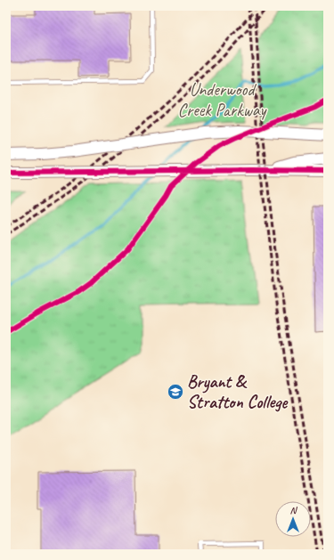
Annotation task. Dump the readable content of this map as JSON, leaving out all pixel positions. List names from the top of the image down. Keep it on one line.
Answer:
{"parks":["Underwood Creek Parkway"],"places":{"school or university":["Bryant & Stratton College"]},"north":"top"}
